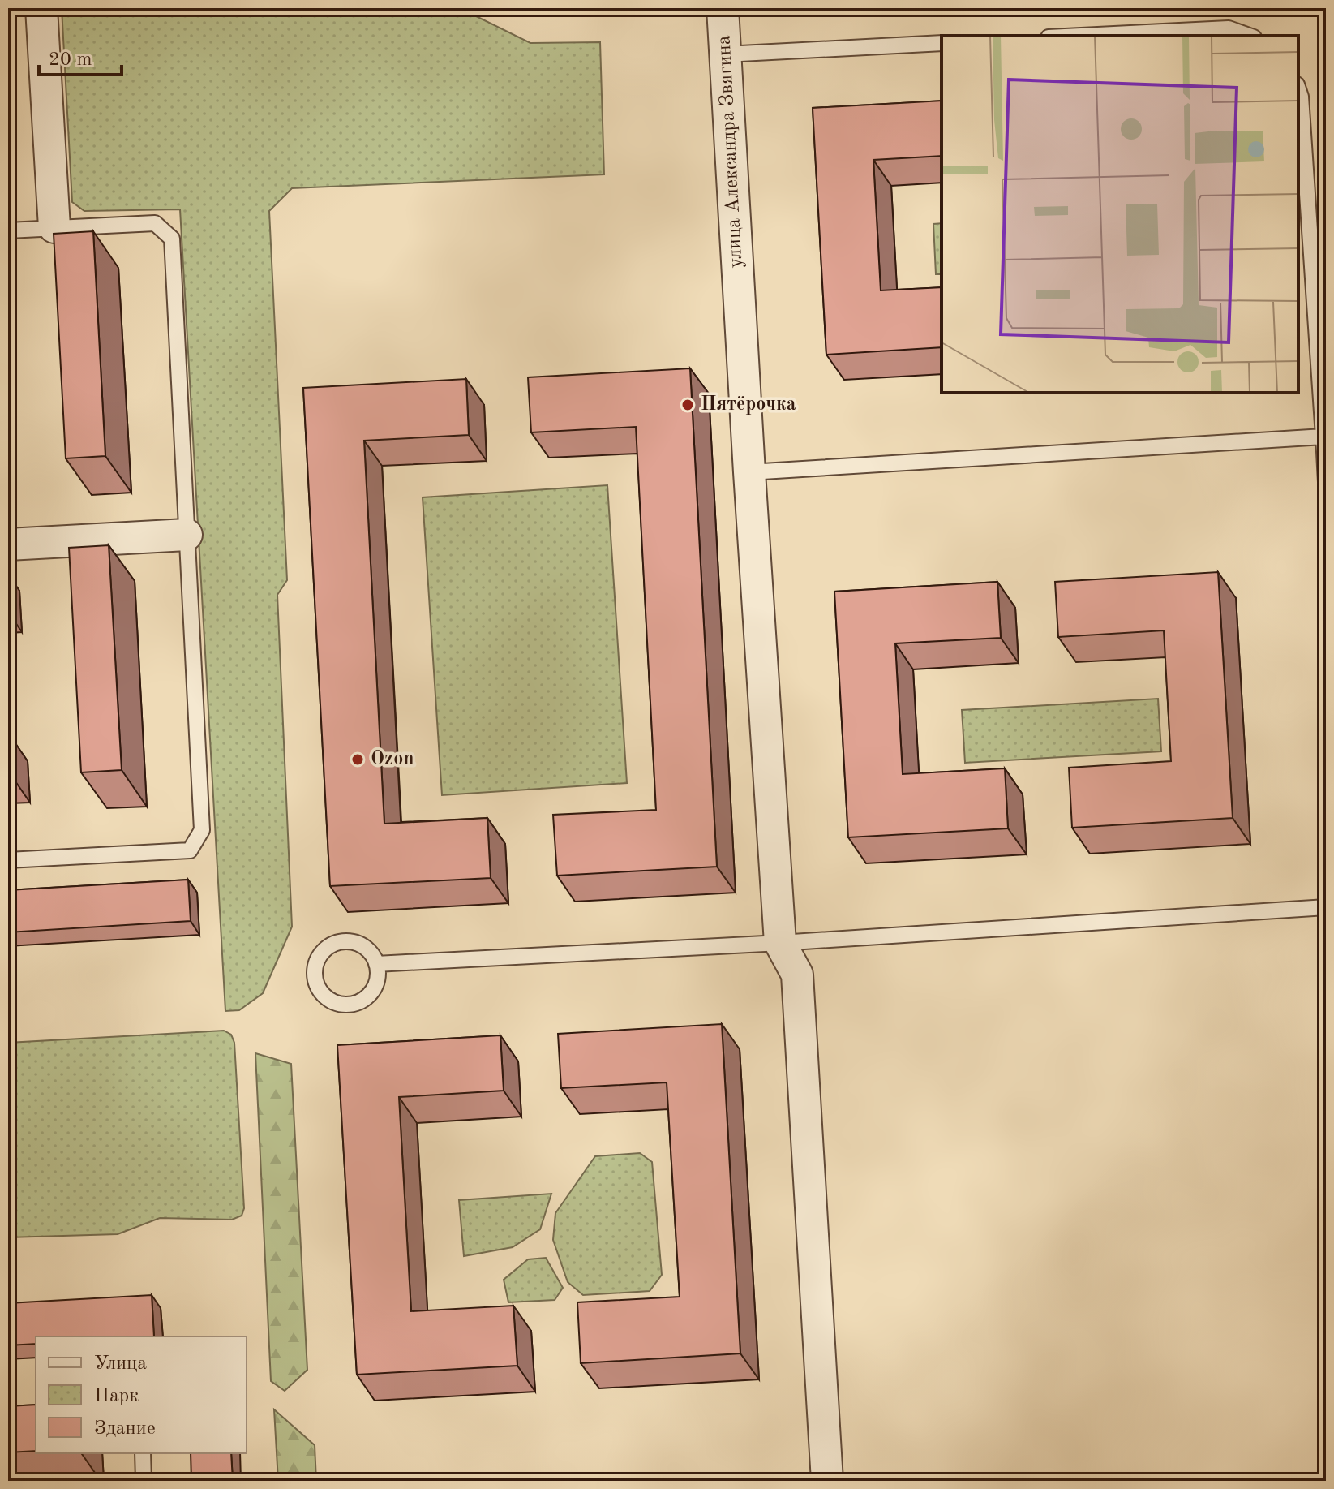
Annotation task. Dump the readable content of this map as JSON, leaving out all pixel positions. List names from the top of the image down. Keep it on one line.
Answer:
{"streets":{"street":["улица Александра Звягина"]},"places":["Пятёрочка","Ozon"],"legend":["Улица","Парк","Здание"],"scale_bar":"20 m"}
